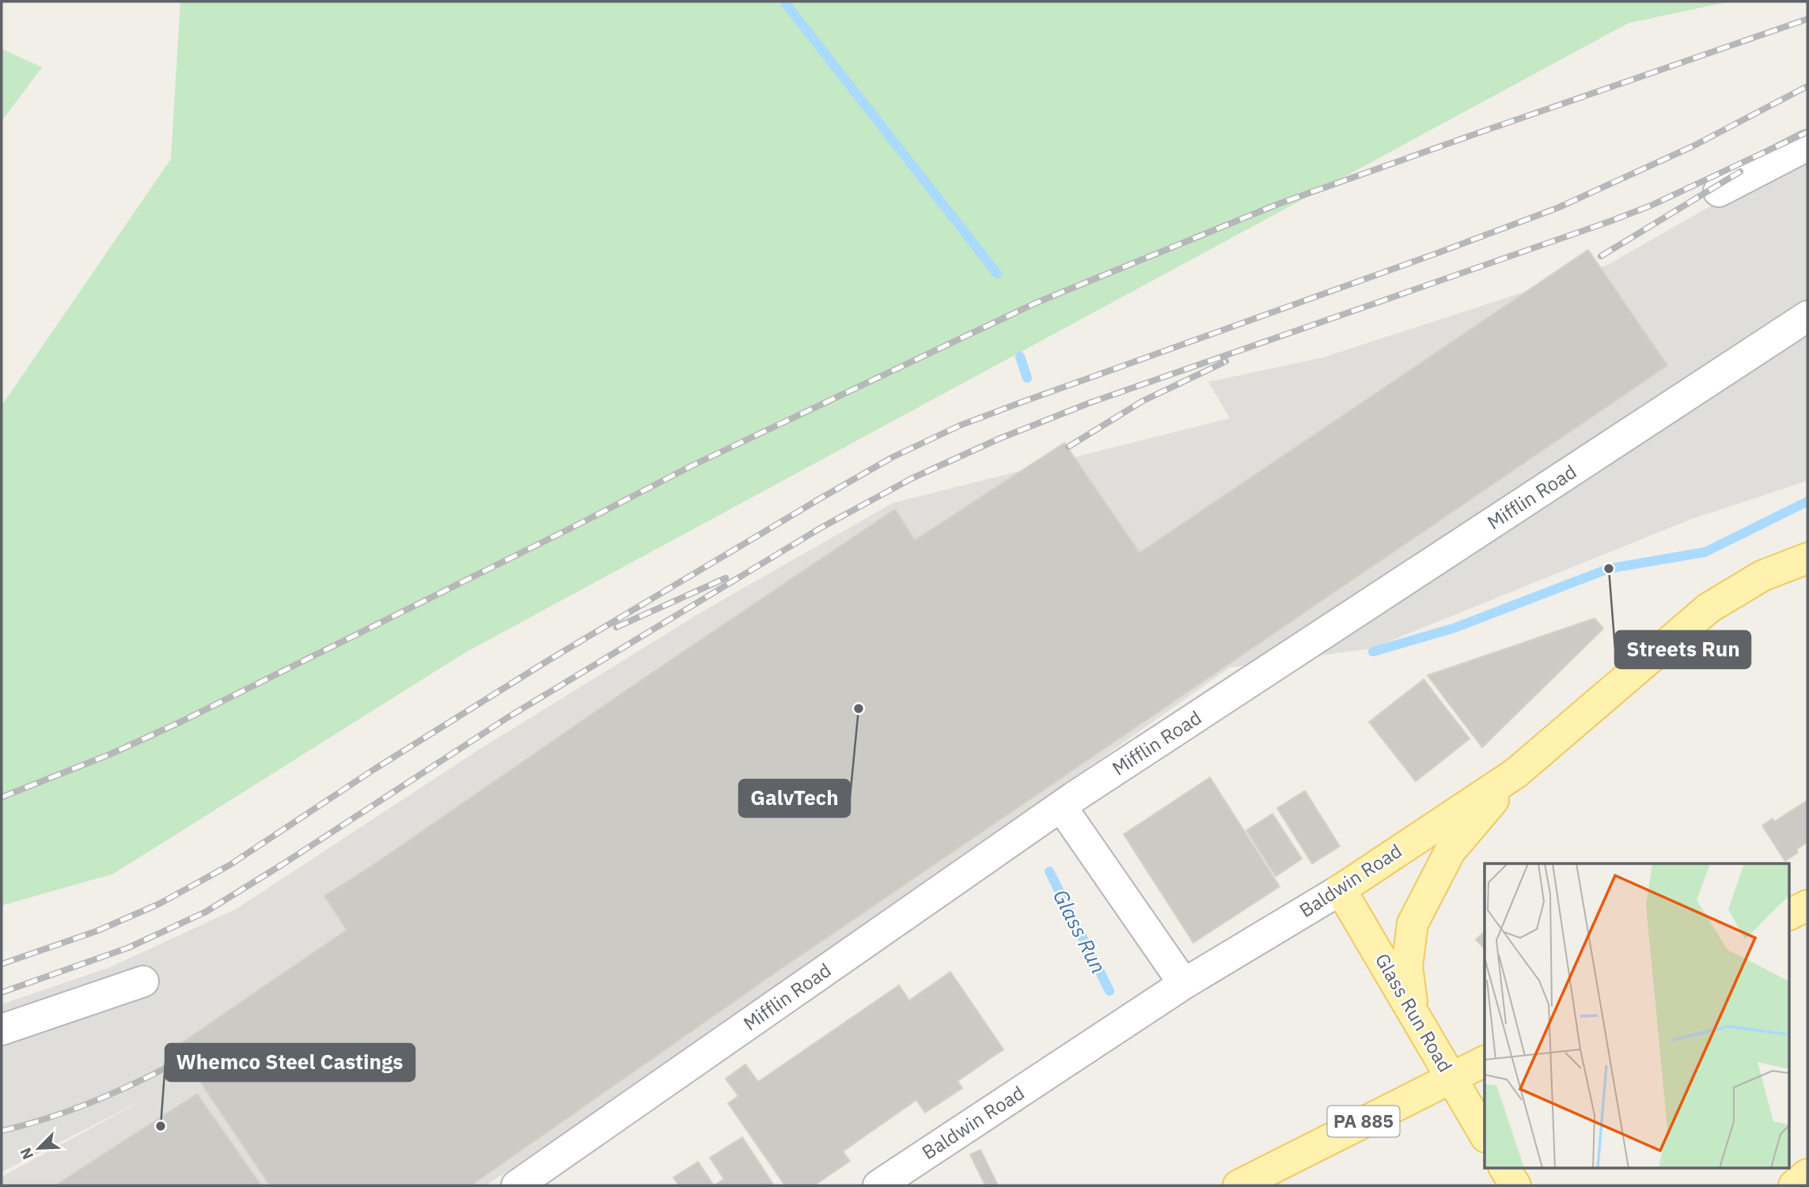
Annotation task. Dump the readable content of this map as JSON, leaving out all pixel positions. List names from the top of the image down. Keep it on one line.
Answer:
{"streets":{"main road":["Baldwin Road","Glass Run Road","PA 885"],"street":["Mifflin Road"]},"crossings":[["Baldwin Road","Glass Run Road"],["Glass Run Road","PA 885"]],"water":["Glass Run"],"places":["Streets Run","GalvTech","Whemco Steel Castings"],"north":"bottom left"}
